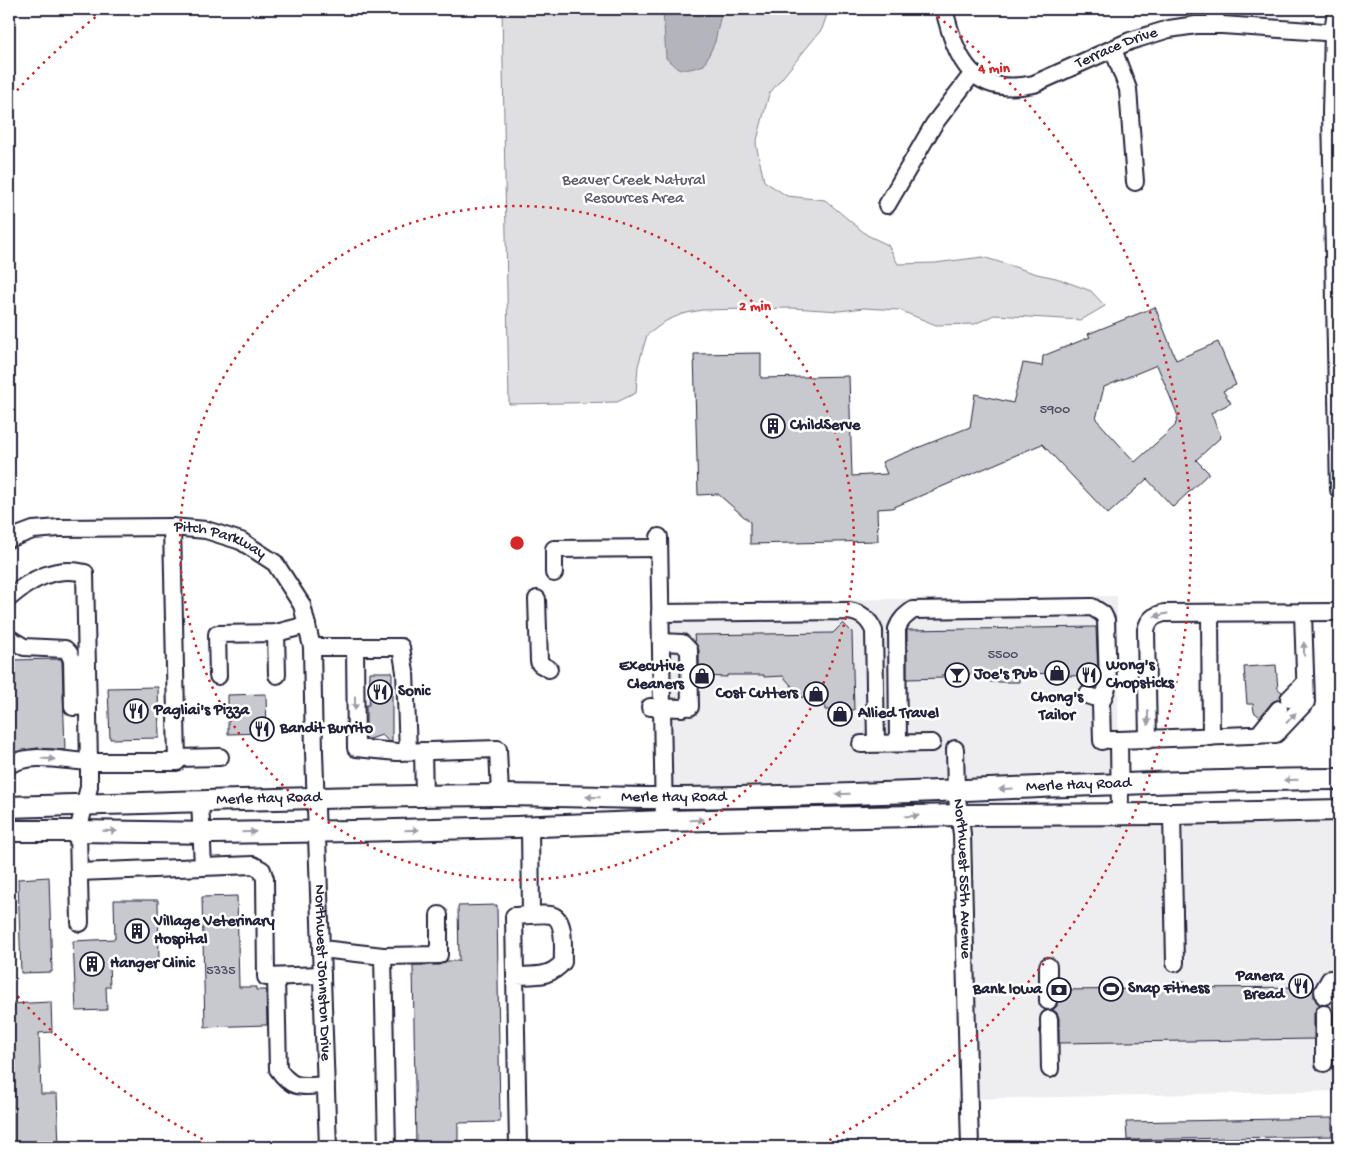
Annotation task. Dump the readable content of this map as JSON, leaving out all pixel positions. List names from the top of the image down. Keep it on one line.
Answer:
{"streets":{"main road":["Merle Hay Road"],"street":["Terrace Drive","Pitch Parkway","Northwest 55th Avenue","Northwest Johnston Drive"]},"crossings":[["Pitch Parkway","Merle Hay Road"],["Pitch Parkway","Northwest Johnston Drive"],["Merle Hay Road","Northwest 55th Avenue"],["Merle Hay Road","Northwest Johnston Drive"]],"parks":["Beaver Creek Natural Resources Area"],"places":{"building":["ChildServe","Village Veterinary Hospital","Hanger Clinic"],"shop":["Chong's Tailor","Executive Cleaners","Cost Cutters","Allied Travel"],"bar":["Joe's Pub"],"restaurant":["Wong's Chopsticks","Sonic","Pagliai's Pizza","Bandit Burrito","Panera Bread"],"sports":["Snap Fitness"],"bank":["Bank Iowa"]},"house_numbers":["5900","5500","5335"],"rings":["4 min","2 min"]}
